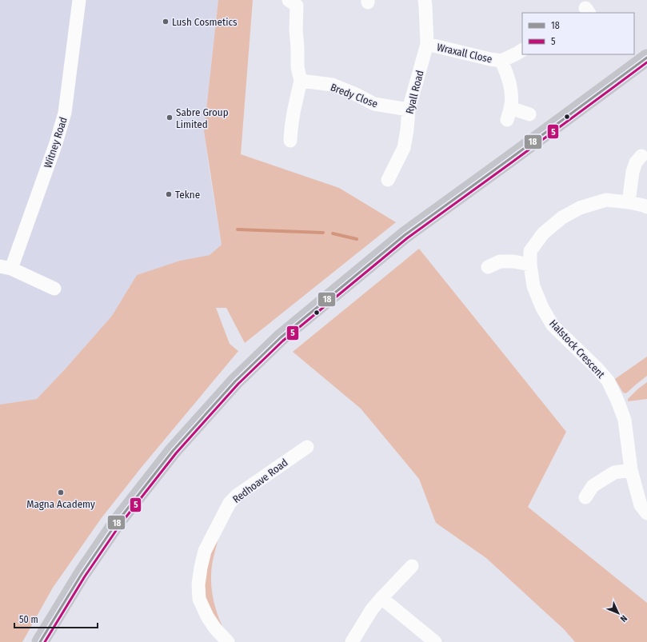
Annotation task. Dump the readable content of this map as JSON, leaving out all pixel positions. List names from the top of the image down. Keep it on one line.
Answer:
{"streets":{"street":["Wraxall Close","Ryall Road","Bredy Close","Witney Road","Halstock Crescent","Redhoave Road"]},"crossings":[["Wraxall Close","Ryall Road"],["Ryall Road","Bredy Close"]],"places":["Lush Cosmetics","Sabre Group Limited","Tekne","Magna Academy"],"lines":["transit line 18","transit line 5"],"legend":["18","5"],"scale_bar":"50 m","north":"bottom right"}
